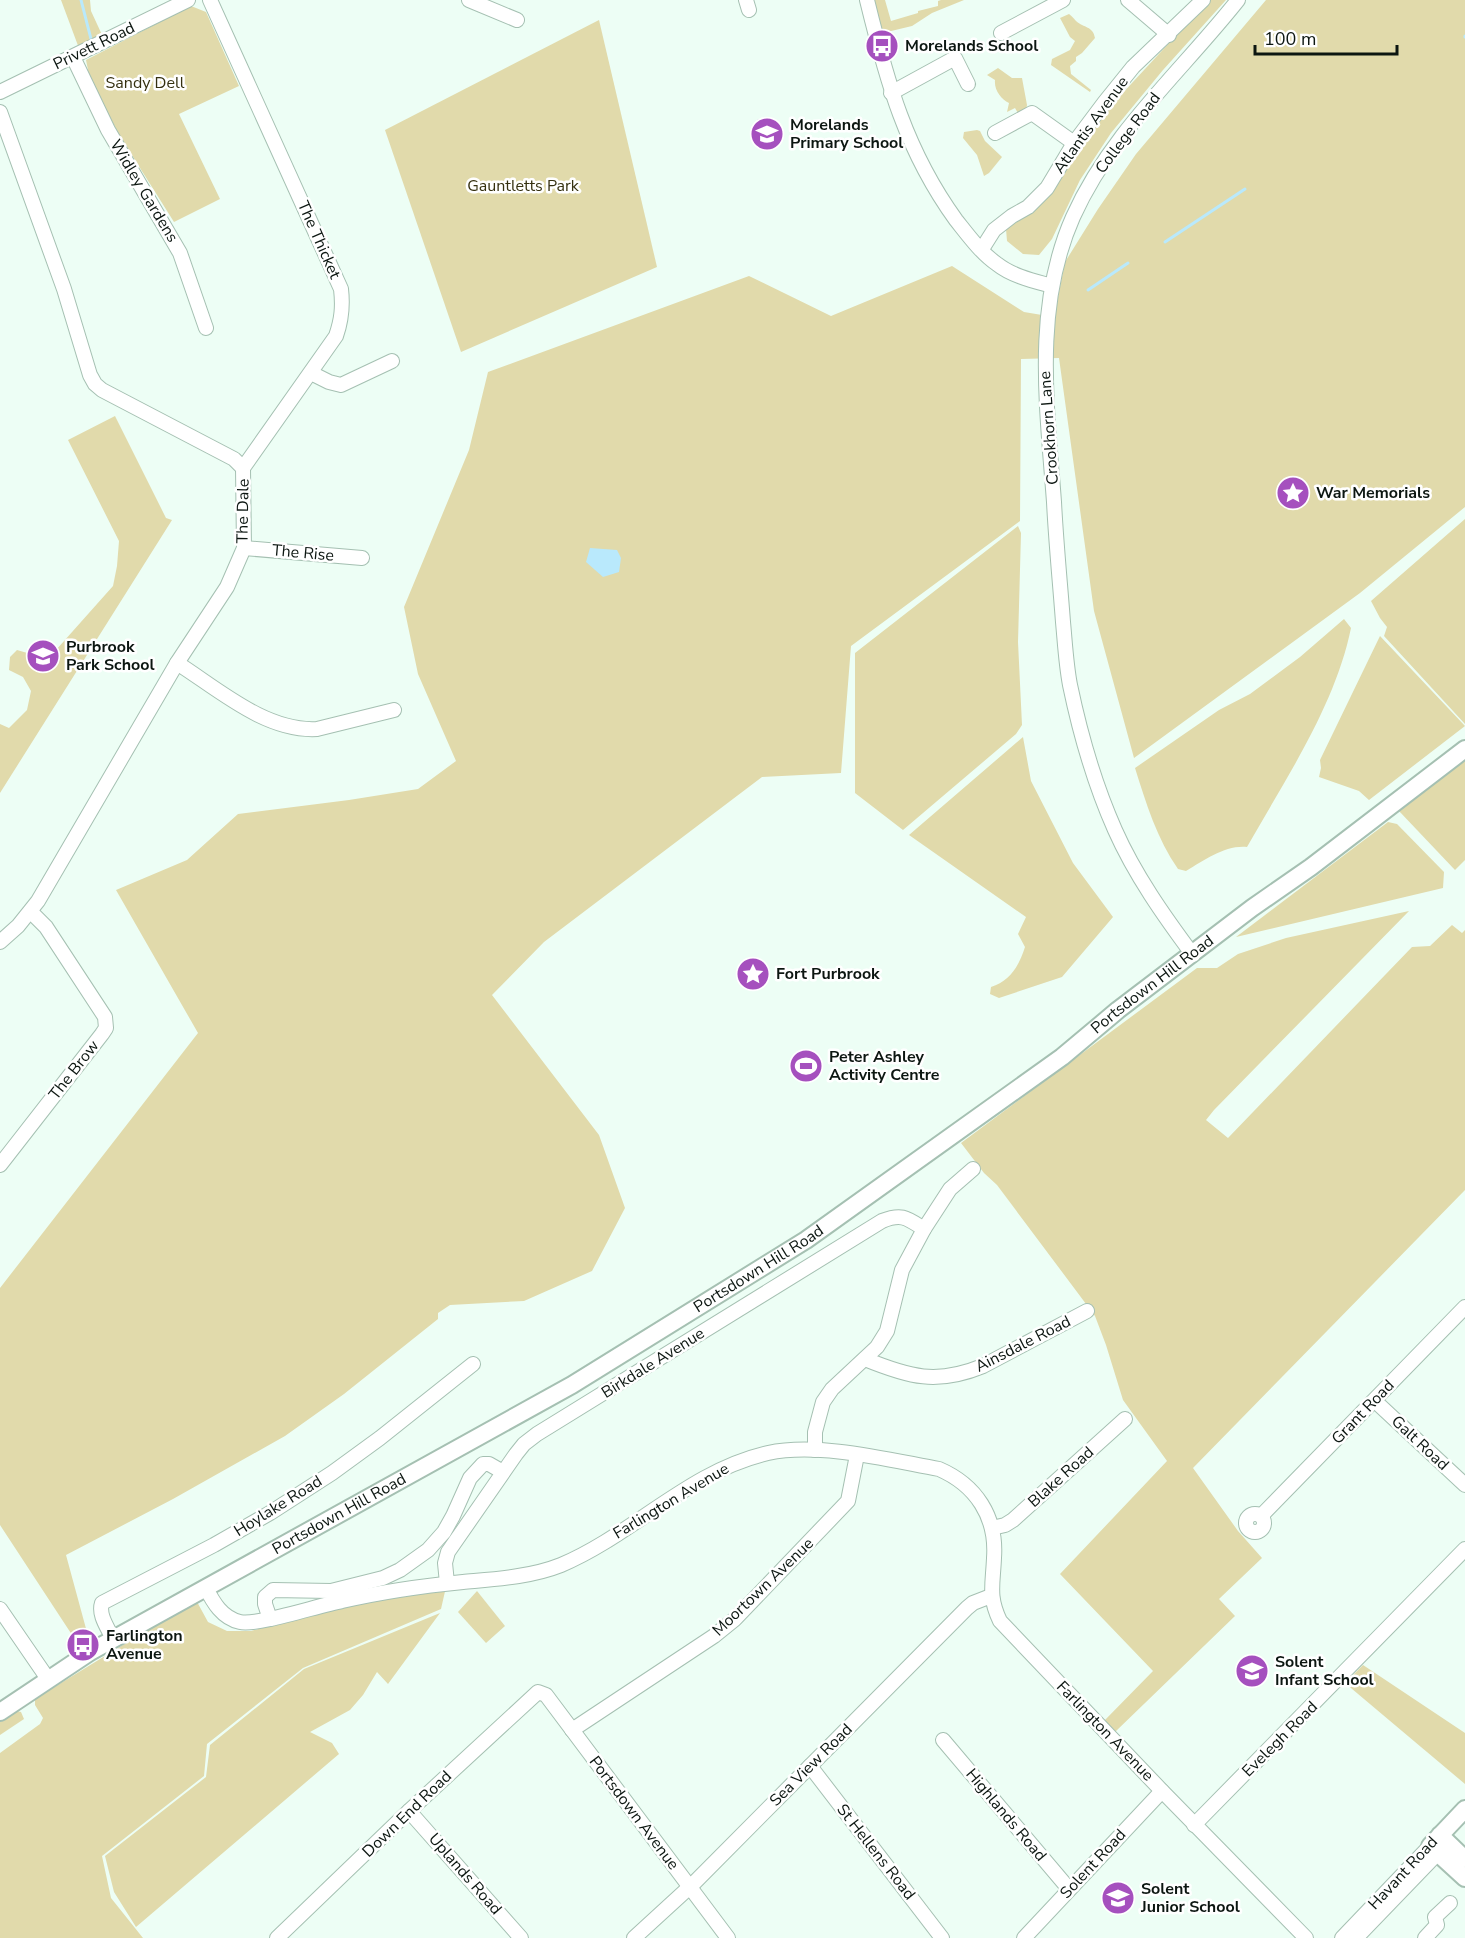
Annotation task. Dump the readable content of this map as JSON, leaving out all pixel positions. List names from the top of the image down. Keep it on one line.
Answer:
{"streets":{"main road":["Portsdown Hill Road","Havant Road"],"street":["Privett Road","Atlantis Avenue","College Road","Widley Gardens","The Thicket","Crookhorn Lane","The Dale","The Rise","The Brow","Ainsdale Road","Birkdale Avenue","Grant Road","Galt Road","Blake Road","Farlington Avenue","Hoylake Road","Moortown Avenue","Evelegh Road","Sea View Road","Portsdown Avenue","Down End Road","Highlands Road","St Hellens Road","Solent Road","Uplands Road"]},"crossings":[["Privett Road","Widley Gardens"],["College Road","Crookhorn Lane"],["The Thicket","The Dale"],["Crookhorn Lane","Portsdown Hill Road"],["The Dale","The Rise"],["The Dale","The Brow"],["Portsdown Hill Road","Farlington Avenue"],["Portsdown Hill Road","Hoylake Road"],["Birkdale Avenue","Farlington Avenue"],["Grant Road","Galt Road"],["Blake Road","Farlington Avenue"],["Farlington Avenue","Moortown Avenue"],["Farlington Avenue","Evelegh Road"],["Farlington Avenue","Sea View Road"],["Farlington Avenue","Solent Road"],["Moortown Avenue","Portsdown Avenue"],["Sea View Road","Portsdown Avenue"],["Sea View Road","St Hellens Road"],["Portsdown Avenue","Down End Road"],["Down End Road","Uplands Road"],["Highlands Road","Solent Road"]],"parks":["Sandy Dell","Gauntletts Park"],"places":{"bus stop":["Morelands School","Farlington Avenue"],"school or university":["Morelands Primary School","Purbrook Park School","Solent Infant School","Solent Junior School"],"place":["War Memorials","Fort Purbrook"],"sports":["Peter Ashley Activity Centre"]},"scale_bar":"100 m"}
